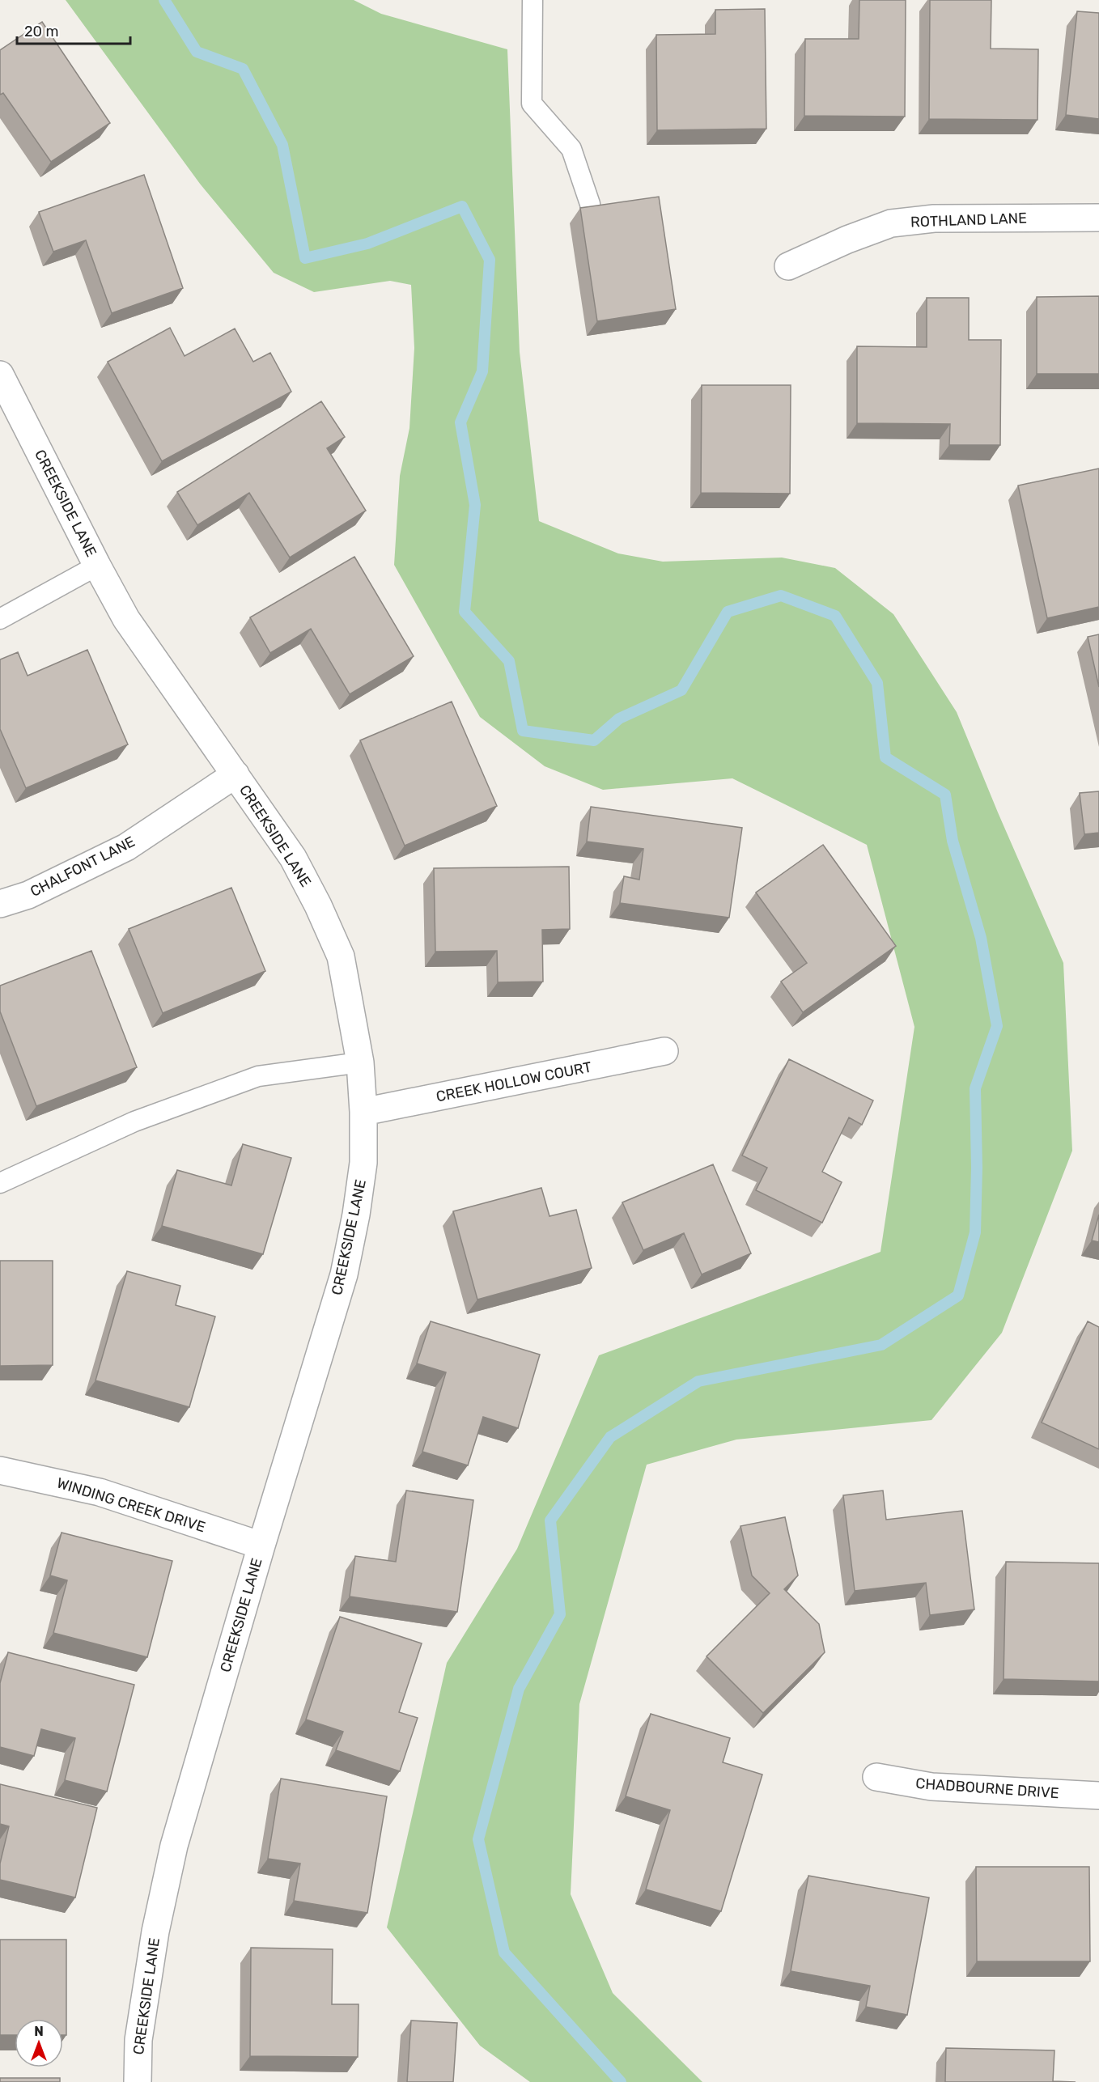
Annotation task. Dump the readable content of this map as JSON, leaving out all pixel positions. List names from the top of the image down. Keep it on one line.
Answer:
{"streets":{"street":["ROTHLAND LANE","CREEKSIDE LANE","CHALFONT LANE","CREEK HOLLOW COURT","WINDING CREEK DRIVE","CHADBOURNE DRIVE"]},"crossings":[["CREEKSIDE LANE","CHALFONT LANE"],["CREEKSIDE LANE","CREEK HOLLOW COURT"],["CREEKSIDE LANE","WINDING CREEK DRIVE"]],"scale_bar":"20 m","north":"top"}
